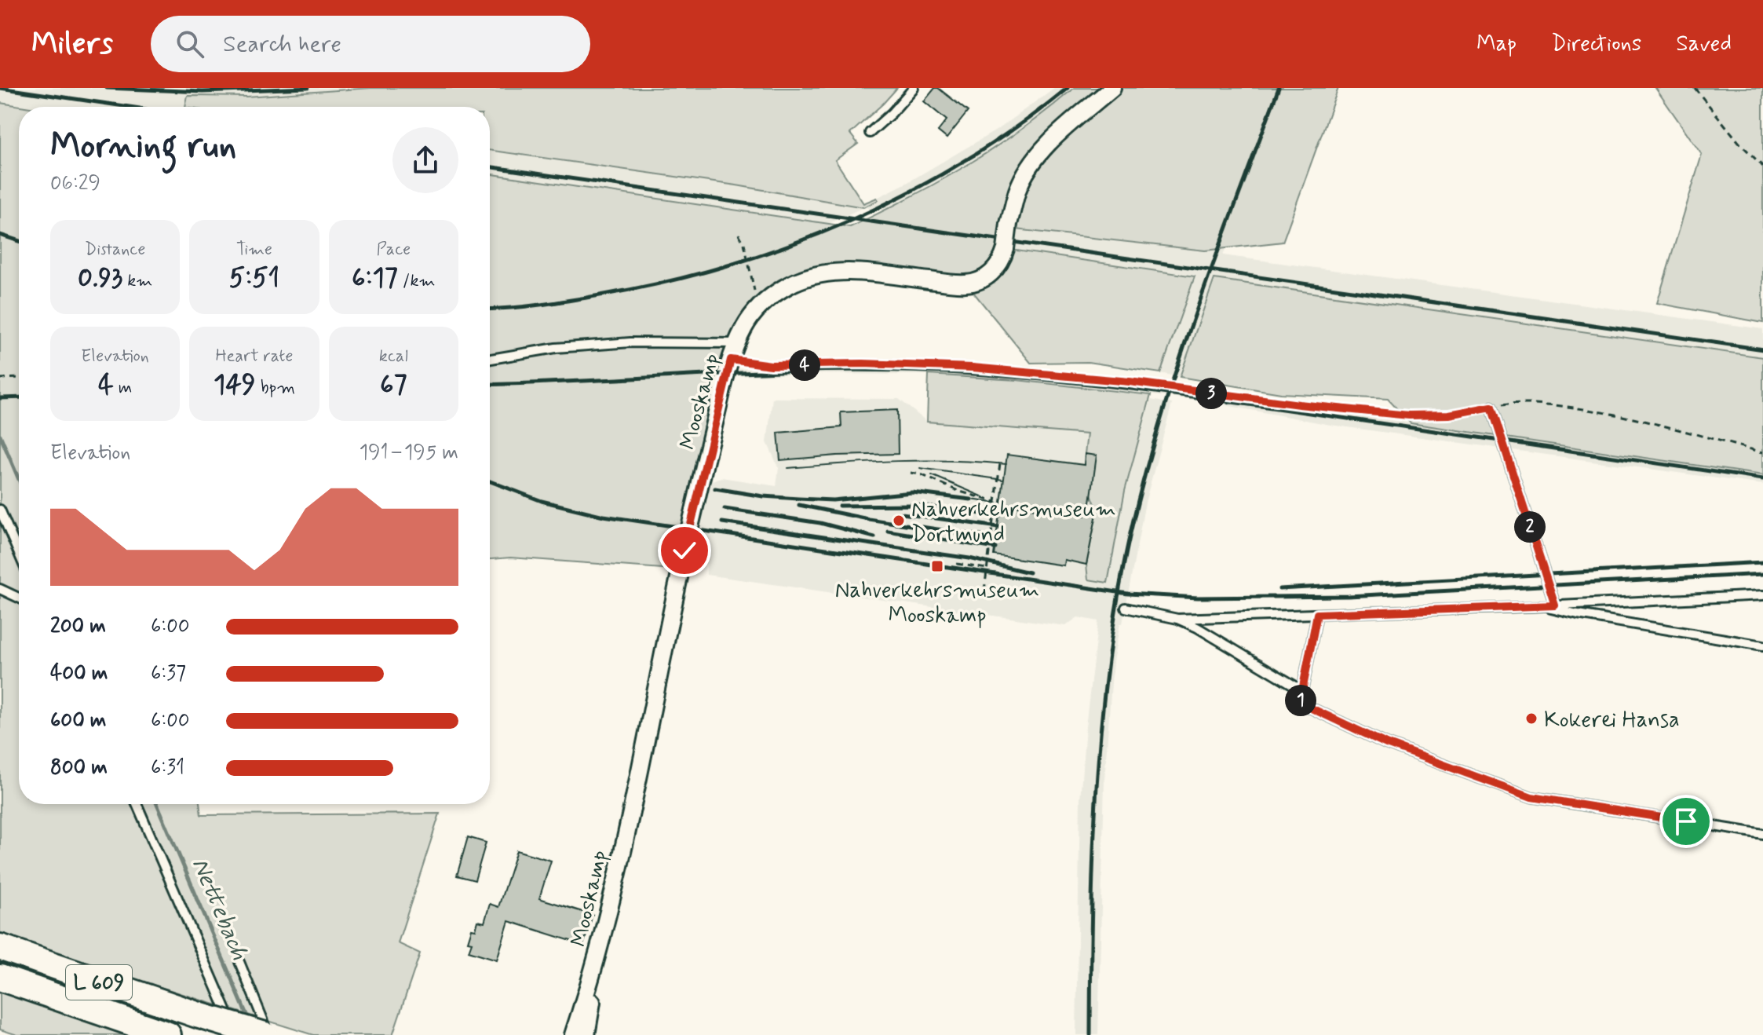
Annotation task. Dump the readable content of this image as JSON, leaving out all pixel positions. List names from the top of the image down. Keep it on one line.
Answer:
{"streets":{"main road":["L 609"],"street":["Mooskamp"]},"water":["Nettebach"],"places":{"other":["Nahverkehrsmuseum Dortmund","Kokerei Hansa"],"transit":["Nahverkehrsmuseum Mooskamp"]},"page":{"header":"Milers","search":"Search here","nav":["Map","Directions","Saved"],"heading":["Morning run","06:29"],"stats":[["Distance","0.93 km"],["Time","5:51"],["Pace","6:17 /km"],["Elevation","4 m"],["Heart rate","149 bpm"],["kcal","67"]],"pins":["4","3","2","1"],"chart":["Elevation","191–195 m"],"list":[{"name":"200 m","note":"6:00"},{"name":"400 m","note":"6:37"},{"name":"600 m","note":"6:00"},{"name":"800 m","note":"6:31"}]}}
